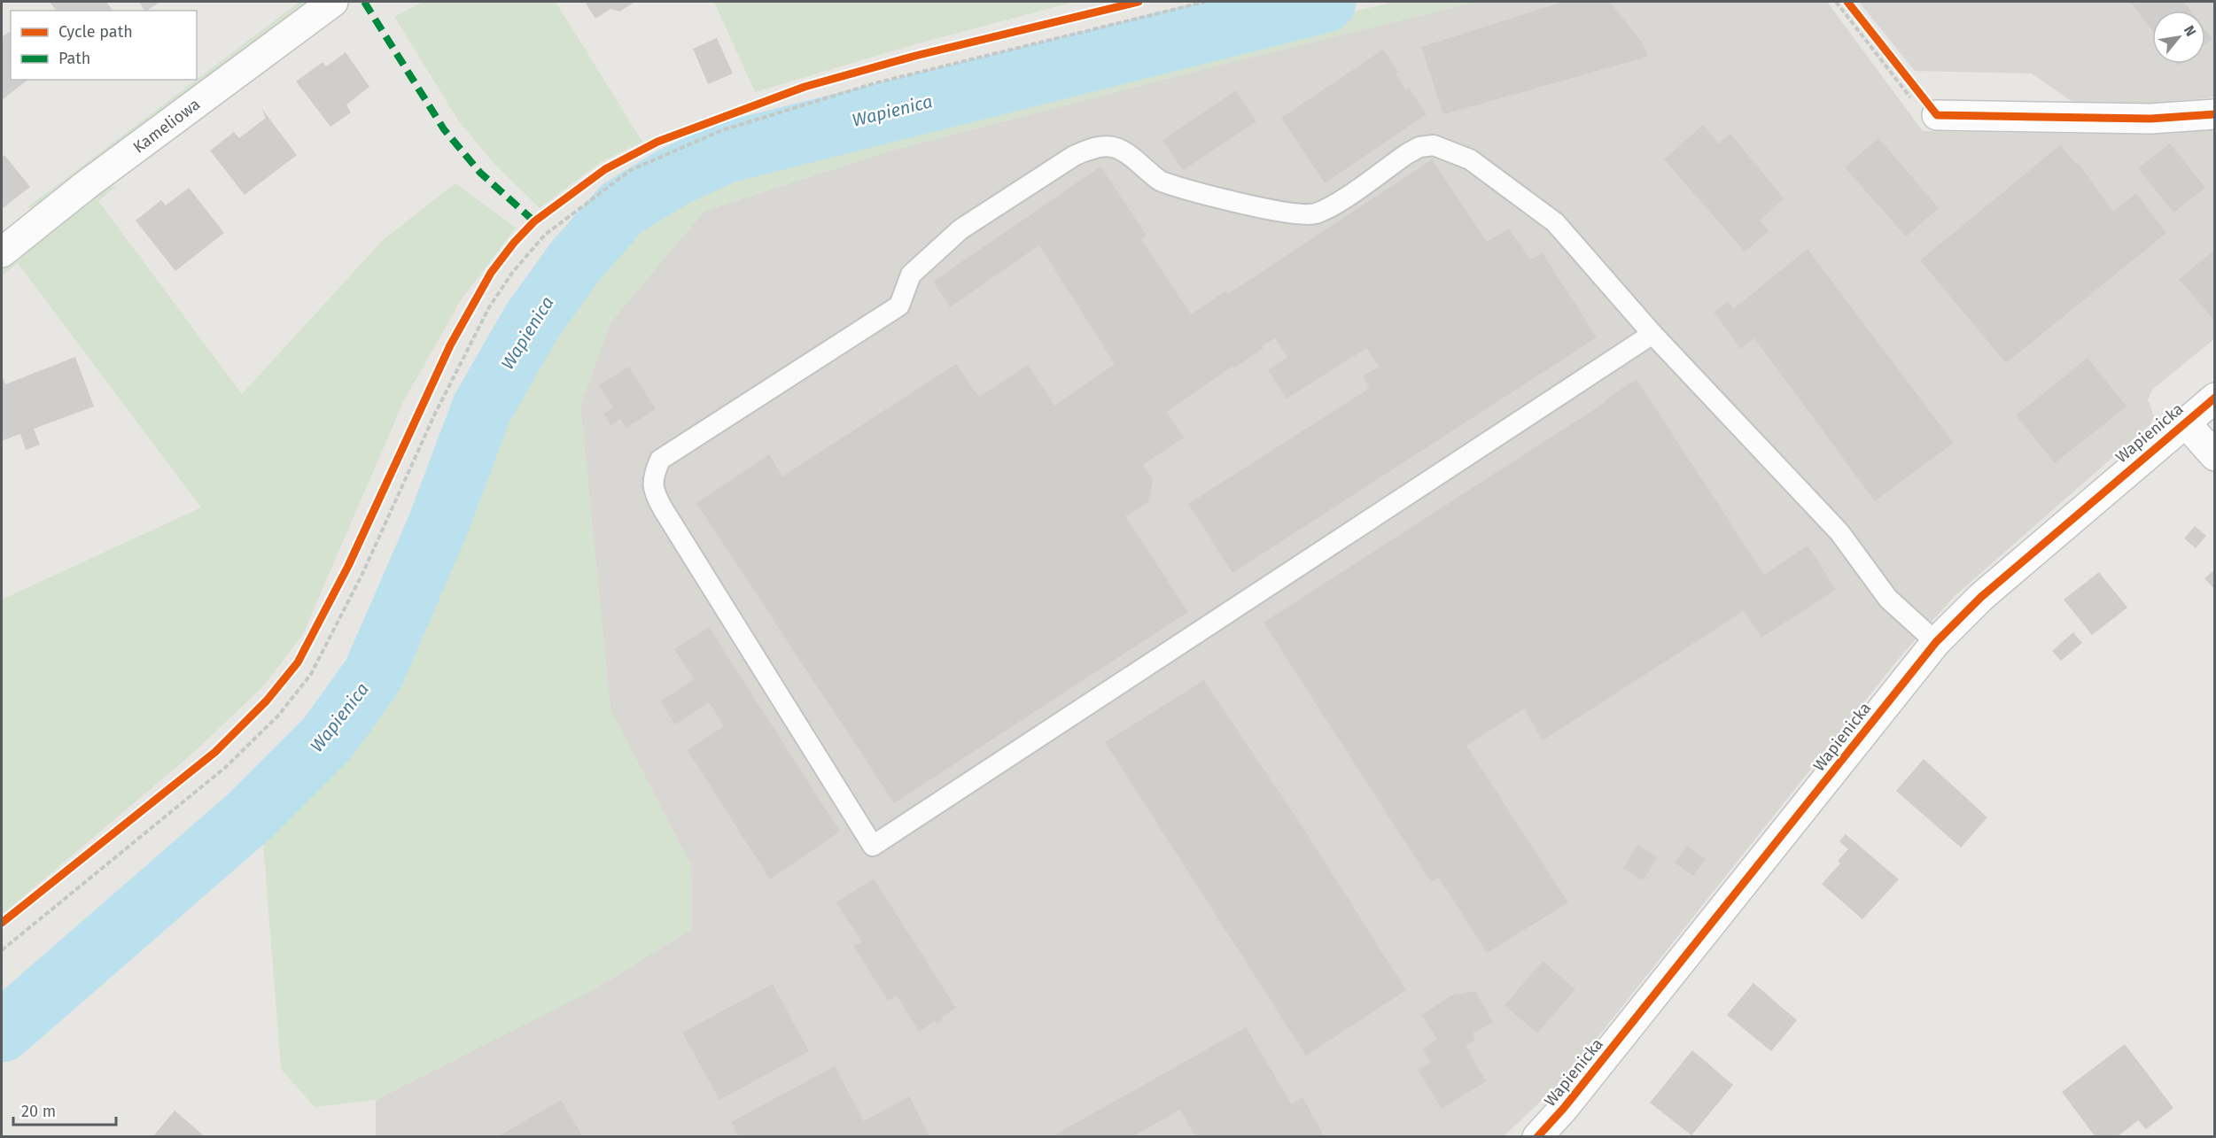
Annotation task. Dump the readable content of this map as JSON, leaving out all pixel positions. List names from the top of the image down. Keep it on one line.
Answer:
{"streets":{"street":["Kameliowa","Wapienicka"]},"water":["Wapienica"],"legend":["Cycle path","Path"],"scale_bar":"20 m","north":"top right"}
